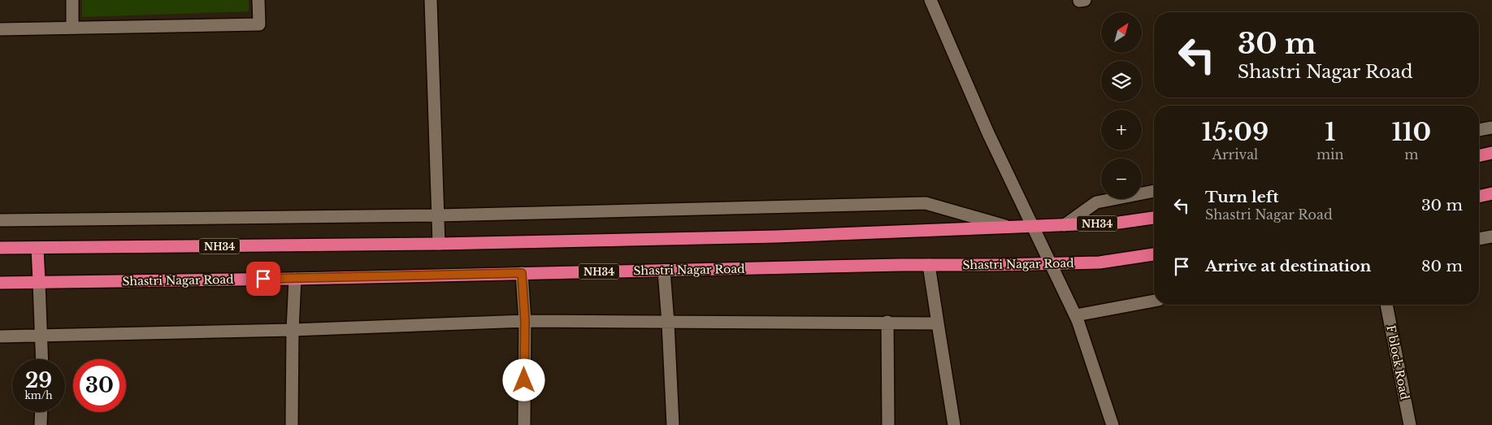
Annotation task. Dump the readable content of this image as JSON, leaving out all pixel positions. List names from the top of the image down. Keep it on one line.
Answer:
{"streets":{"highway":["NH34","Shastri Nagar Road"],"street":["F block Road"]},"north":"top right","page":{"map_buttons":["+","−"],"turn":["30 m","Shastri Nagar Road"],"eta":["15:09","Arrival","1","min","110","m"],"list":[{"name":"Turn left","note":"Shastri Nagar Road","value":"30 m"},{"name":"Arrive at destination","value":"80 m"}],"speed":"29 km/h","limit":"30"}}
